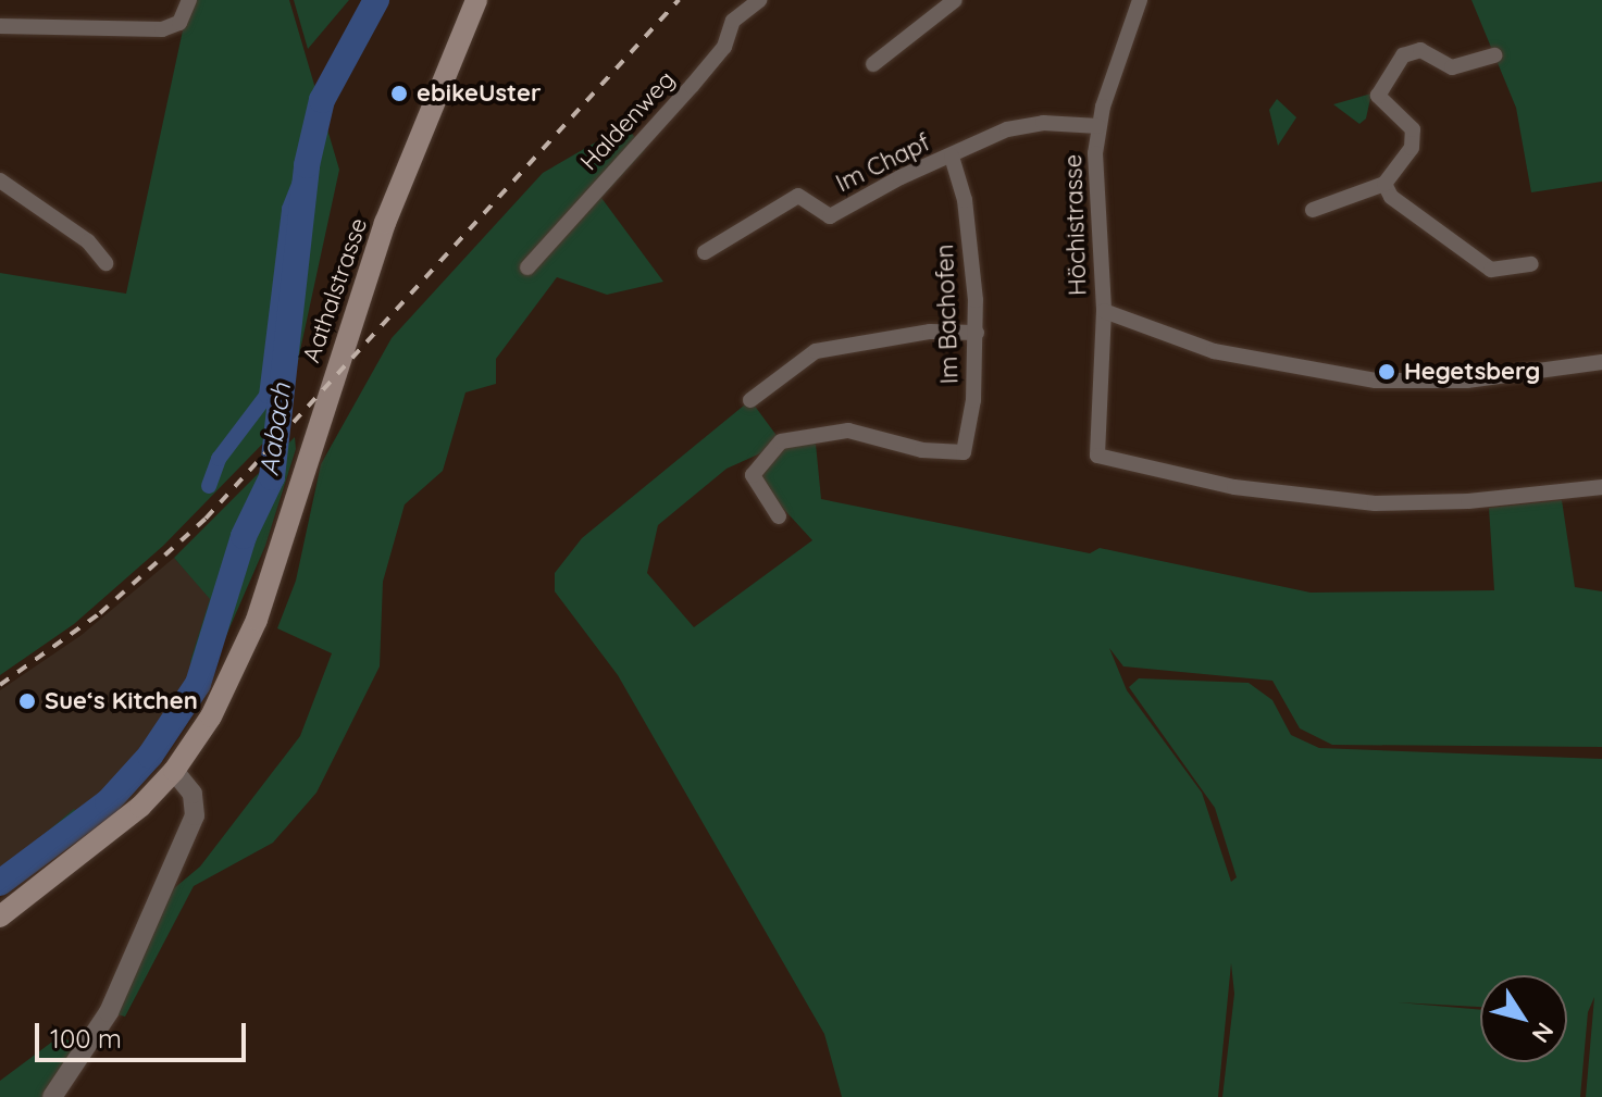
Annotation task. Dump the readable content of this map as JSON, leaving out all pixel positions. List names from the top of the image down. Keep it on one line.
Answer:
{"streets":{"main road":["Aathalstrasse"],"street":["Haldenweg","Im Chapf","Höchistrasse","Im Bachofen"]},"crossings":[["Im Chapf","Höchistrasse"],["Im Chapf","Im Bachofen"]],"water":["Aabach"],"places":["ebikeUster","Hegetsberg","Sue‘s Kitchen"],"scale_bar":"100 m","north":"bottom right"}
